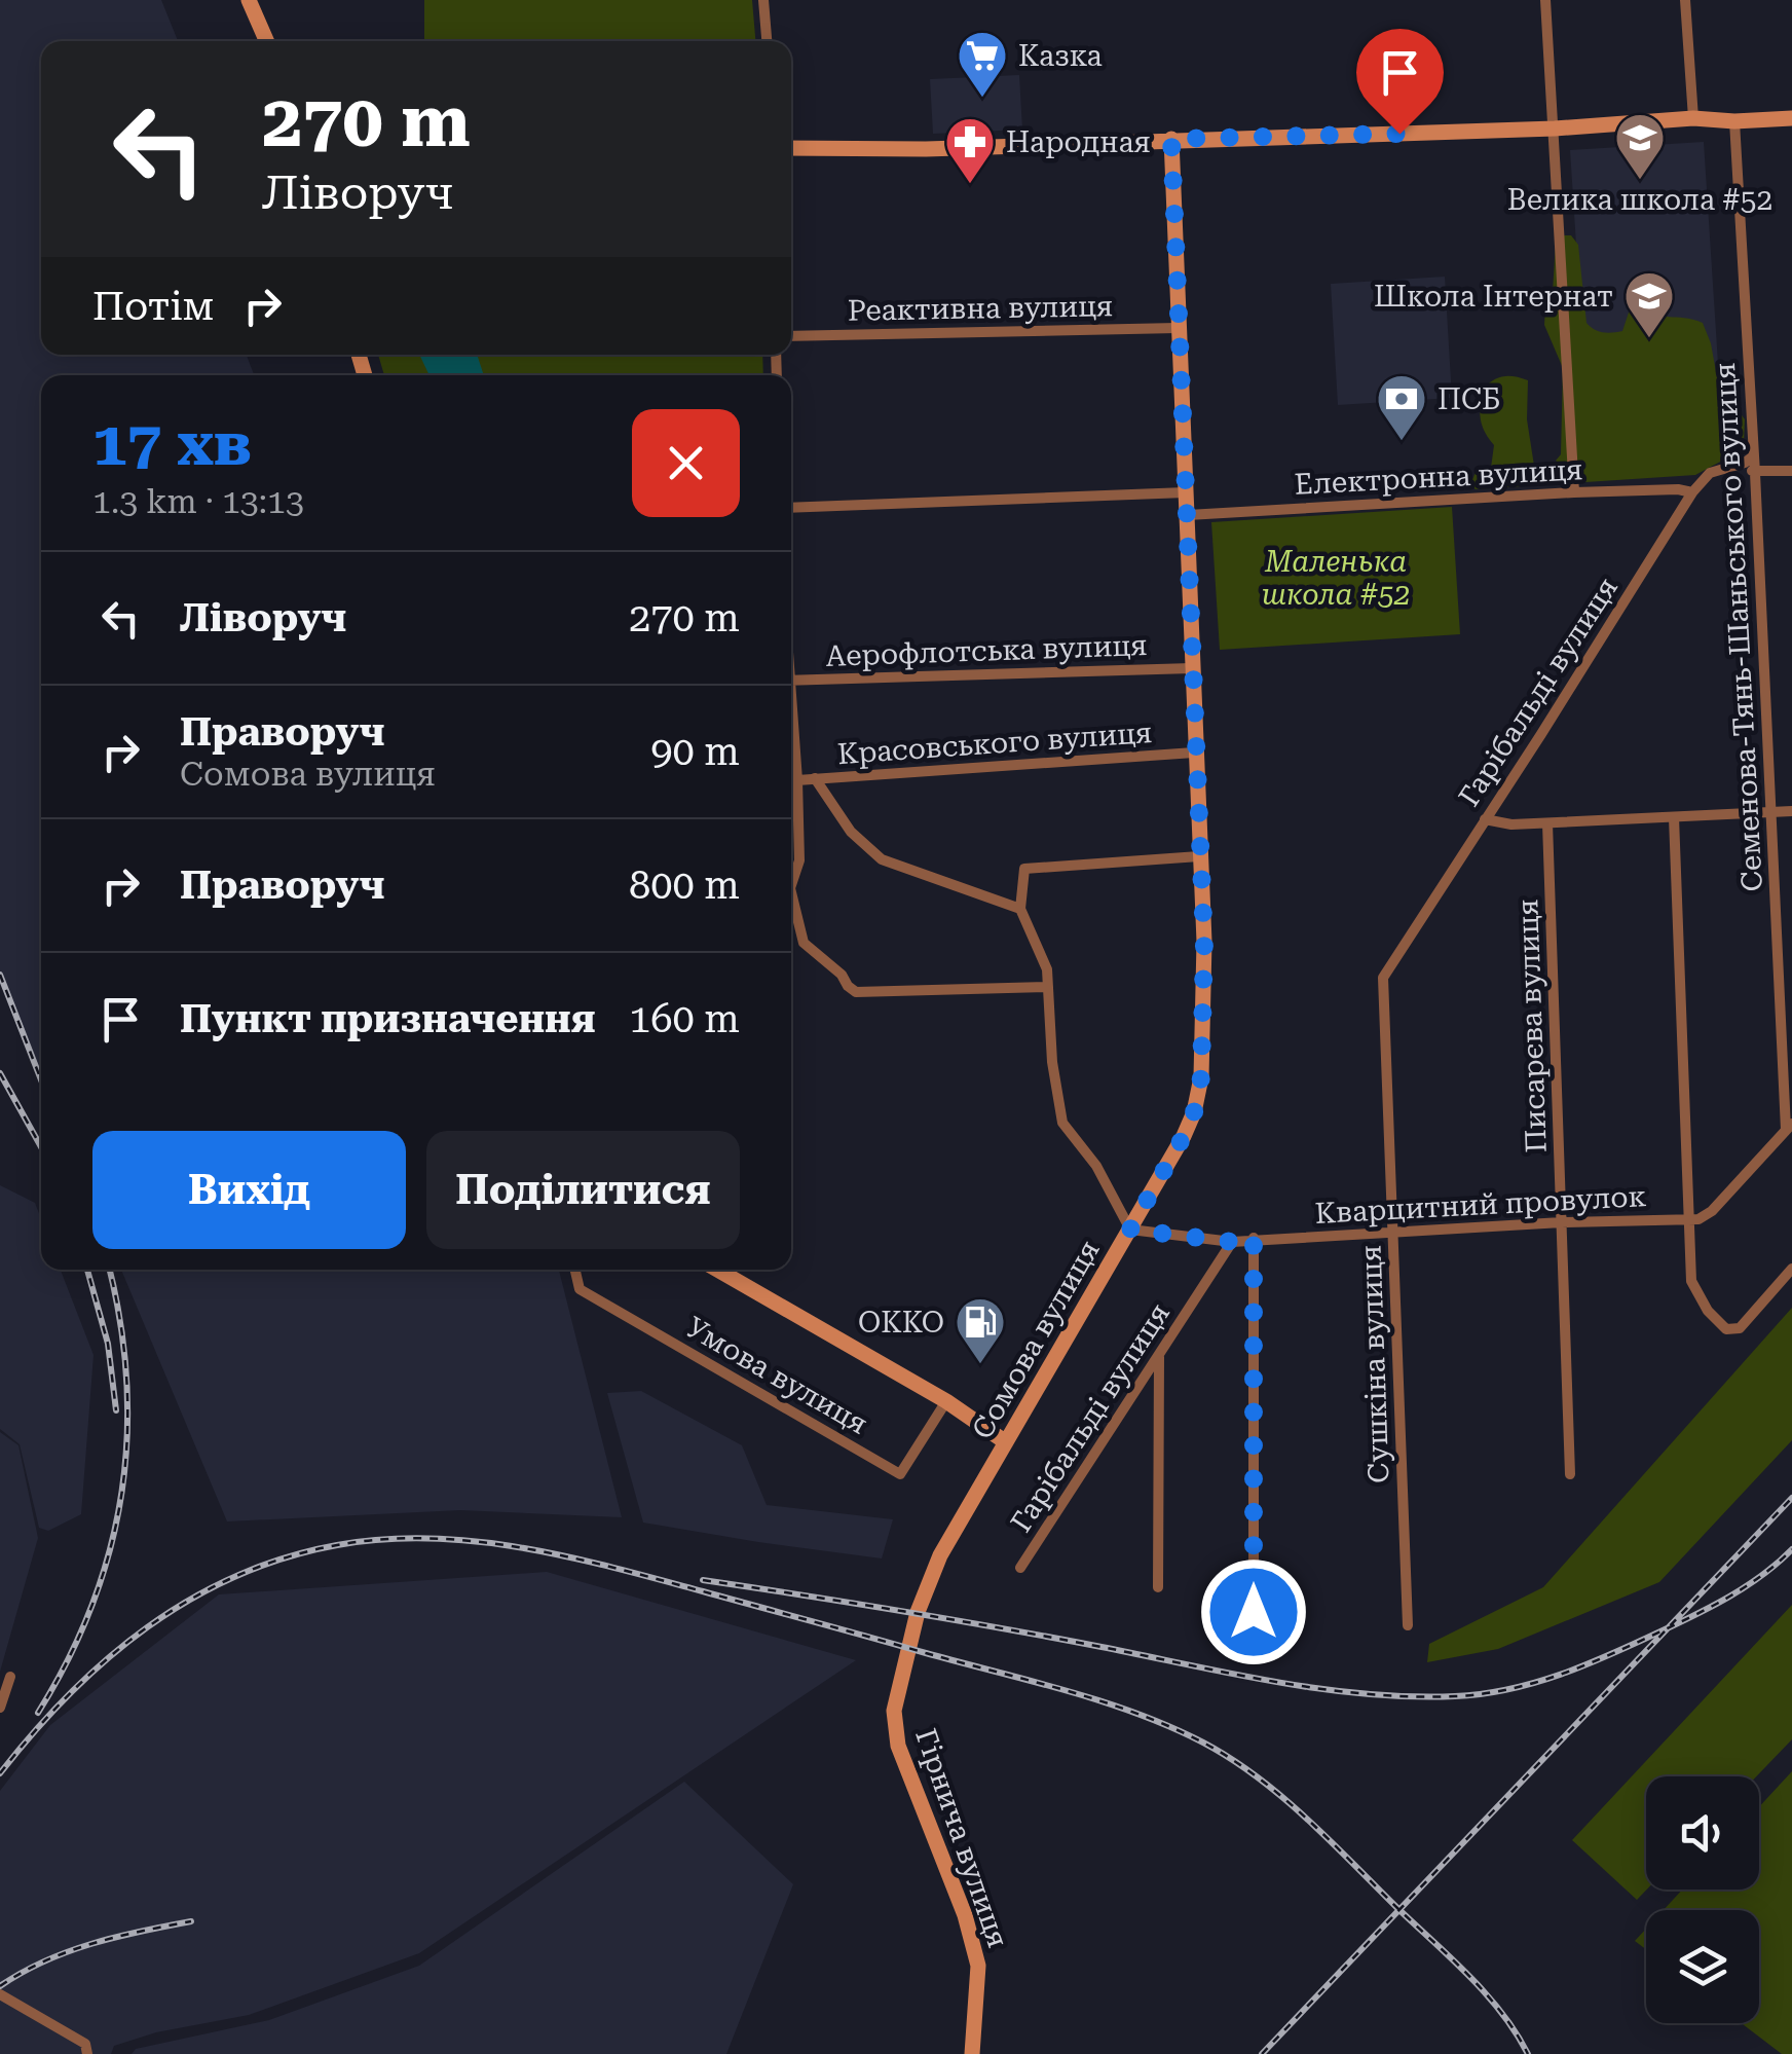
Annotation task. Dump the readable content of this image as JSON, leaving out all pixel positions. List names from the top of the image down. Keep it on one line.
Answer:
{"streets":{"main road":["Сомова вулиця","Гірнича вулиця"],"street":["Реактивна вулиця","Електронна вулиця","Семенова-Тянь-Шаньського вулиця","Аерофлотська вулиця","Гарібальді вулиця","Красовського вулиця","Писарєва вулиця","Кварцитний провулок","Сушкіна вулиця","Умова вулиця"]},"crossings":[["Реактивна вулиця","Сомова вулиця"],["Електронна вулиця","Гарібальді вулиця"],["Електронна вулиця","Сомова вулиця"],["Семенова-Тянь-Шаньського вулиця","Гарібальді вулиця"],["Семенова-Тянь-Шаньського вулиця","Кварцитний провулок"],["Аерофлотська вулиця","Сомова вулиця"],["Гарібальді вулиця","Кварцитний провулок"],["Гарібальді вулиця","Сушкіна вулиця"],["Красовського вулиця","Сомова вулиця"],["Писарєва вулиця","Кварцитний провулок"],["Кварцитний провулок","Сомова вулиця"],["Кварцитний провулок","Сушкіна вулиця"],["Сомова вулиця","Гірнича вулиця"]],"parks":["Маленька школа #52"],"places":{"supermarket":["Казка"],"school or university":["Велика школа #52","Школа Інтернат"],"pharmacy":["Народная"],"bank":["ПСБ"],"fuel station":["ОККО"]},"page":{"turn":["270 m","Ліворуч"],"then":"Потім","heading":["17 хв","1.3 km · 13:13"],"list":[{"name":"Ліворуч","value":"270 m"},{"name":"Праворуч","note":"Сомова вулиця","value":"90 m"},{"name":"Праворуч","value":"800 m"},{"name":"Пункт призначення","value":"160 m"}],"buttons":["Вихід","Поділитися"]}}
